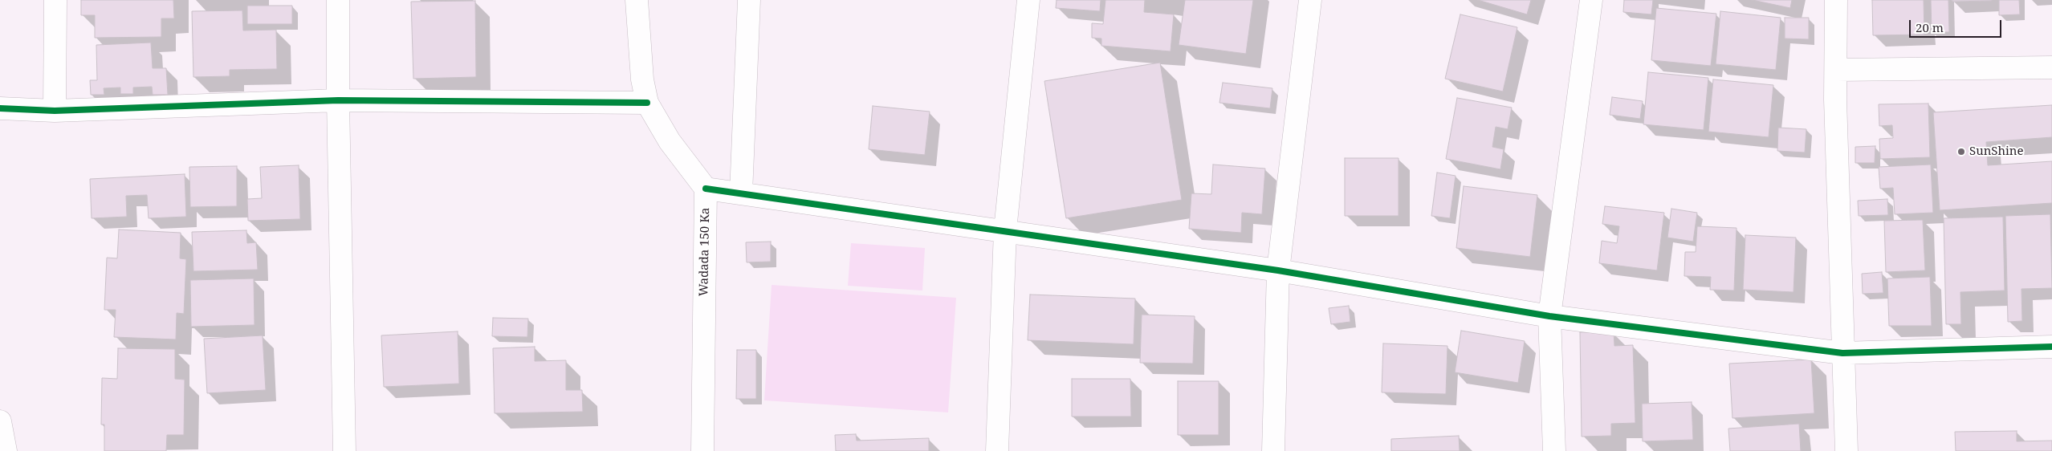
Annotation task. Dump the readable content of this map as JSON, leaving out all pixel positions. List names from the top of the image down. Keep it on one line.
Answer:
{"streets":{"street":["Wadada 150 Ka"]},"places":["SunShine"],"scale_bar":"20 m"}
